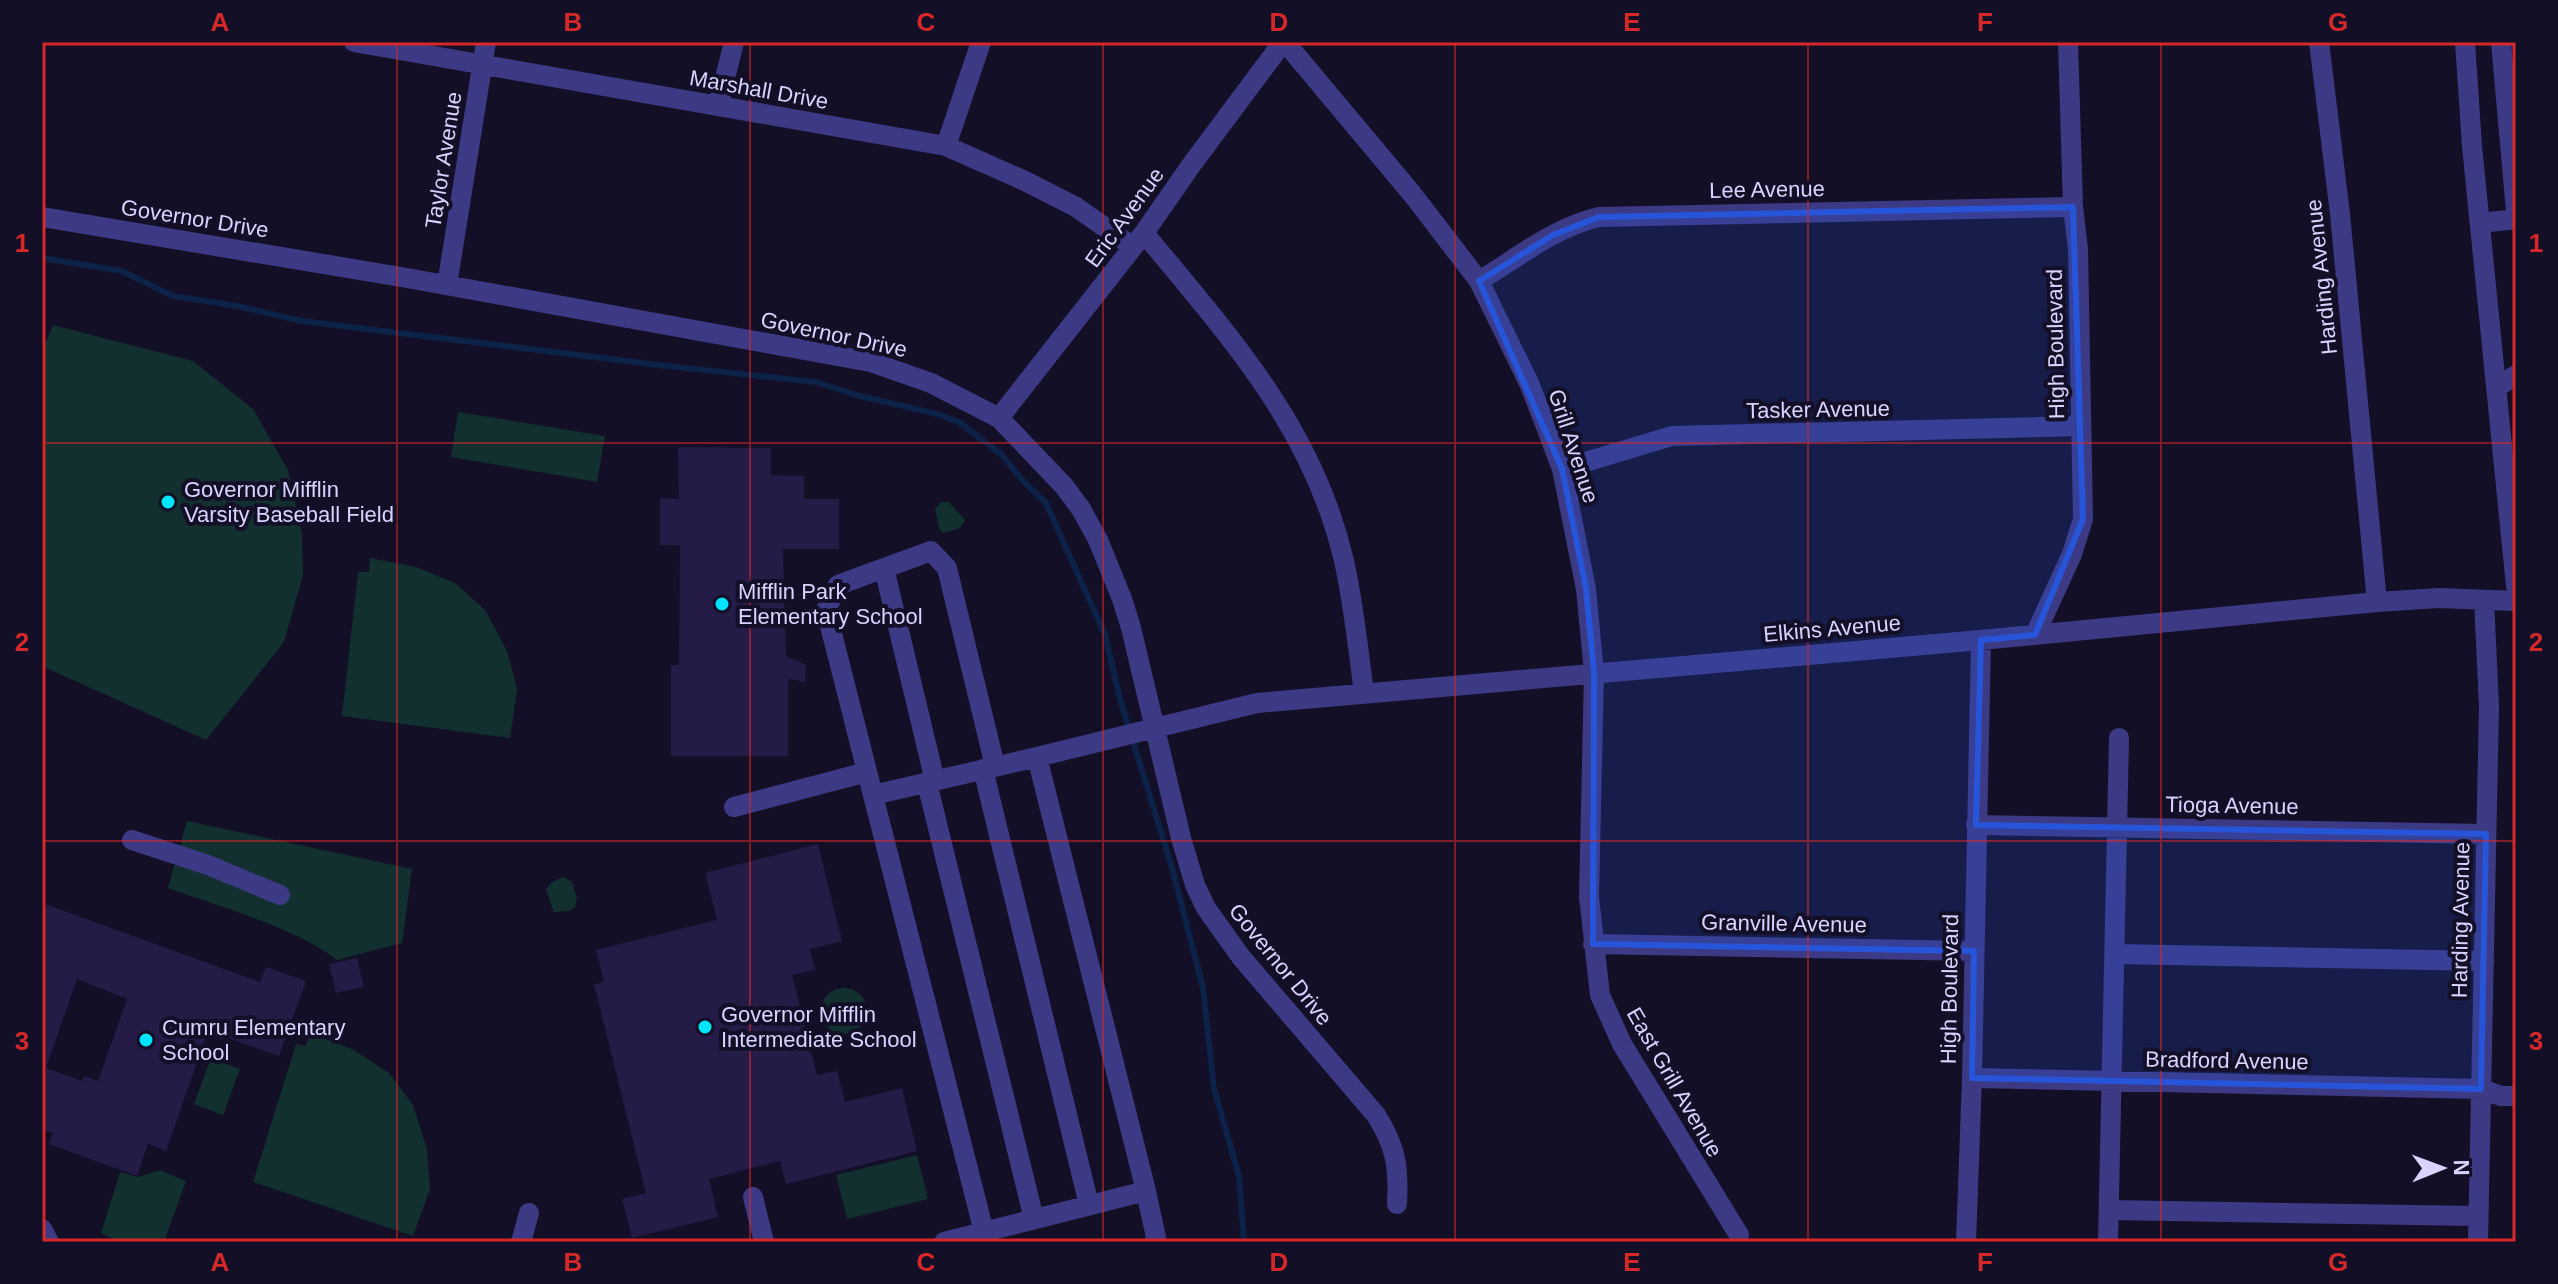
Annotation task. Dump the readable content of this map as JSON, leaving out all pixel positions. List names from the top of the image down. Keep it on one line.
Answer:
{"streets":{"street":["Marshall Drive","Taylor Avenue","Lee Avenue","Eric Avenue","Governor Drive","Harding Avenue","High Boulevard","Tasker Avenue","Grill Avenue","Elkins Avenue","Tioga Avenue","Granville Avenue","Bradford Avenue","East Grill Avenue"]},"crossings":[["Marshall Drive","Taylor Avenue"],["Marshall Drive","Eric Avenue"],["Marshall Drive","Elkins Avenue"],["Taylor Avenue","Governor Drive"],["Lee Avenue","High Boulevard"],["Lee Avenue","Grill Avenue"],["Eric Avenue","Governor Drive"],["Eric Avenue","Grill Avenue"],["Governor Drive","Elkins Avenue"],["Harding Avenue","Elkins Avenue"],["Harding Avenue","Tioga Avenue"],["Harding Avenue","Bradford Avenue"],["High Boulevard","Tasker Avenue"],["High Boulevard","Elkins Avenue"],["High Boulevard","Tioga Avenue"],["High Boulevard","Granville Avenue"],["High Boulevard","Bradford Avenue"],["Tasker Avenue","Grill Avenue"],["Grill Avenue","Elkins Avenue"],["Grill Avenue","Granville Avenue"],["Grill Avenue","East Grill Avenue"],["Granville Avenue","East Grill Avenue"]],"places":["Governor Mifflin Varsity Baseball Field","Mifflin Park Elementary School","Governor Mifflin Intermediate School","Cumru Elementary School"],"north":"right","grid":{"columns":["A","B","C","D","E","F","G"],"rows":["1","2","3"]}}
